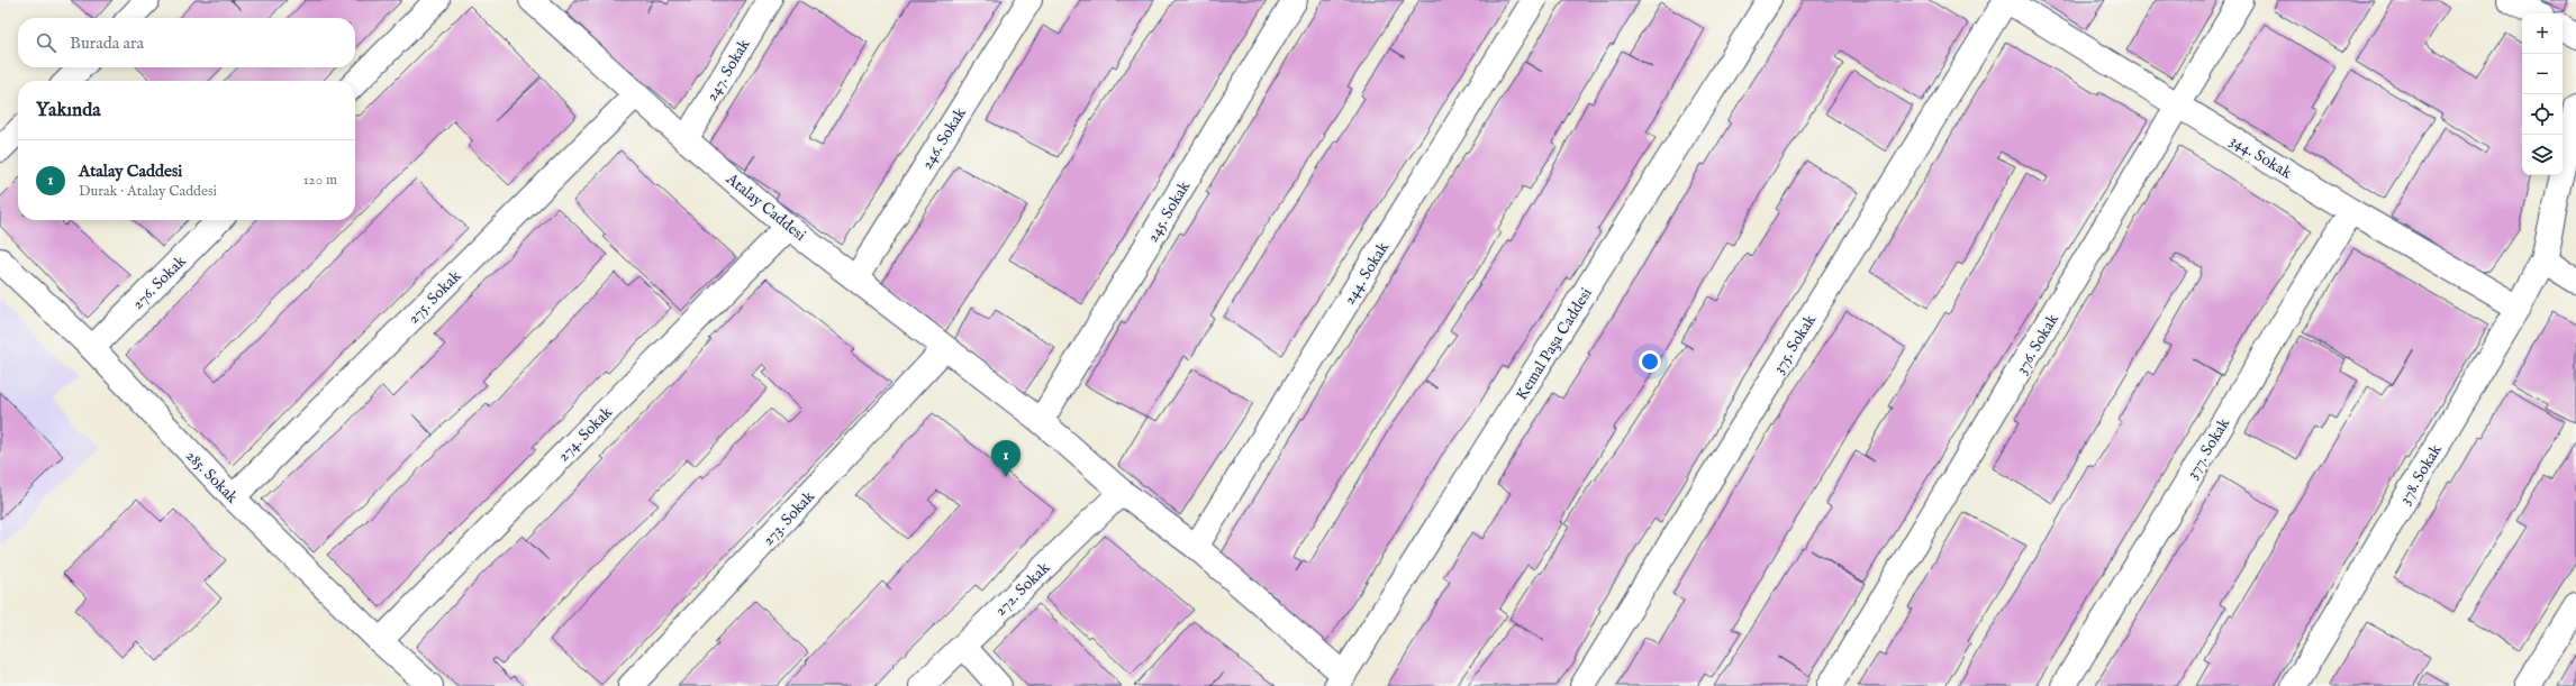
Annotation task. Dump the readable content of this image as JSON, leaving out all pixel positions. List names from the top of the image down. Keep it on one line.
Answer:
{"streets":{"street":["247. Sokak","246. Sokak","344. Sokak","Atalay Caddesi","245. Sokak","244. Sokak","276. Sokak","275. Sokak","Kemal Paşa Caddesi","375. Sokak","376. Sokak","274. Sokak","377. Sokak","378. Sokak","285. Sokak","273. Sokak","272. Sokak"]},"crossings":[["247. Sokak","Atalay Caddesi"],["246. Sokak","Atalay Caddesi"],["344. Sokak","375. Sokak"],["344. Sokak","376. Sokak"],["344. Sokak","377. Sokak"],["344. Sokak","378. Sokak"],["Atalay Caddesi","245. Sokak"],["Atalay Caddesi","244. Sokak"],["Atalay Caddesi","275. Sokak"],["Atalay Caddesi","Kemal Paşa Caddesi"],["Atalay Caddesi","274. Sokak"],["Atalay Caddesi","273. Sokak"],["Atalay Caddesi","272. Sokak"],["276. Sokak","285. Sokak"],["275. Sokak","285. Sokak"],["274. Sokak","285. Sokak"]],"page":{"map_buttons":["+","−"],"search":"Burada ara","heading":"Yakında","list":[{"mark":"1","name":"Atalay Caddesi","note":"Durak · Atalay Caddesi","value":"120 m"}],"pins":"1"}}
